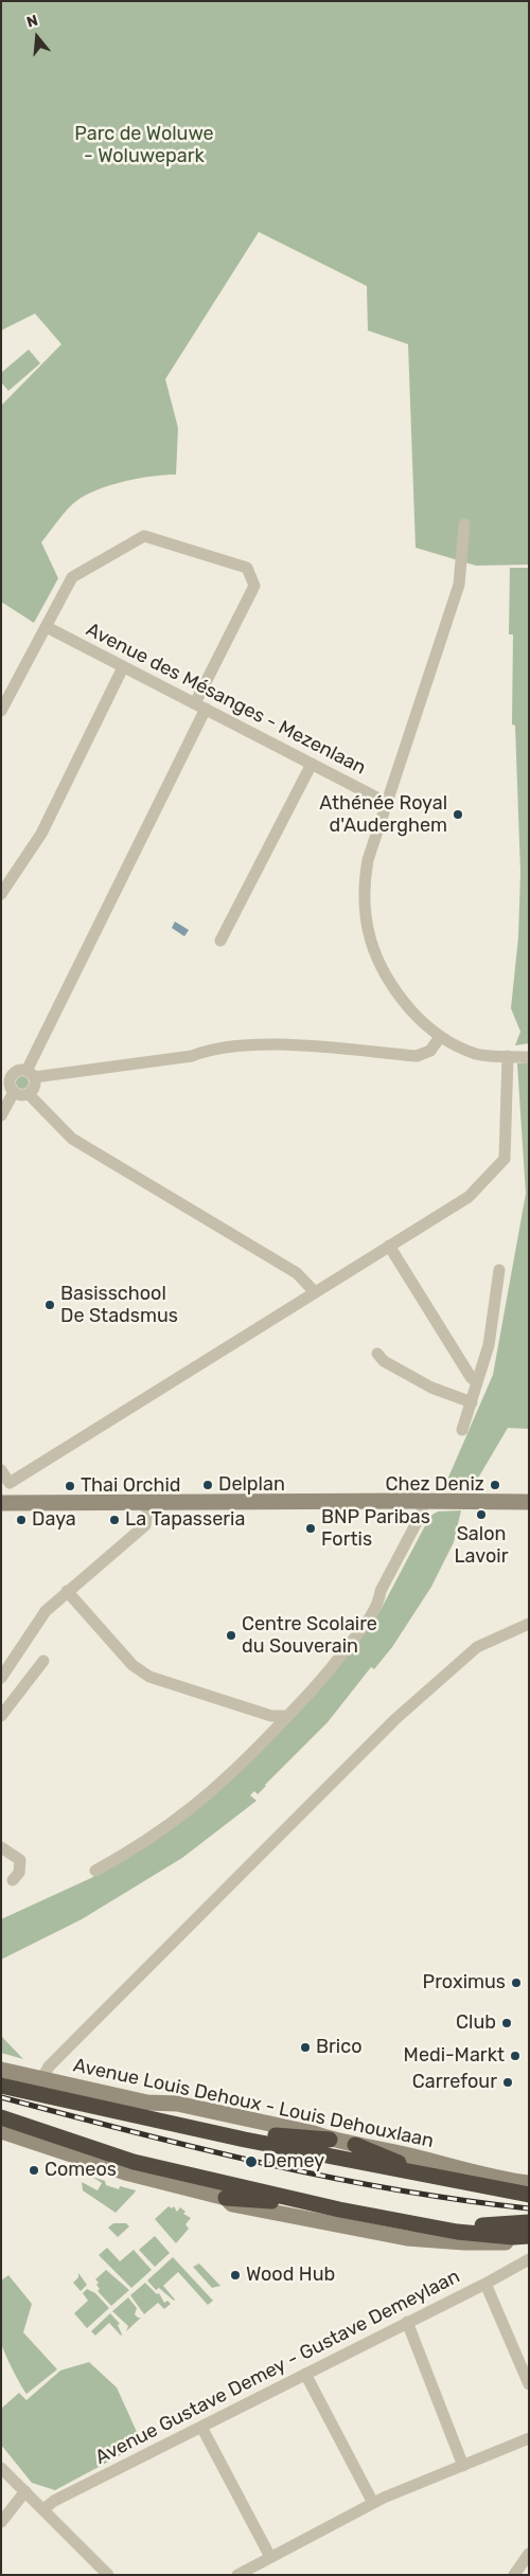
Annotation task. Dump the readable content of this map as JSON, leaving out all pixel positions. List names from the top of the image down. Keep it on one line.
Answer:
{"streets":{"street":["Avenue des Mésanges - Mezenlaan","Avenue Louis Dehoux - Louis Dehouxlaan","Avenue Gustave Demey - Gustave Demeylaan"]},"parks":["Parc de Woluwe - Woluwepark"],"places":["Athénée Royal d'Auderghem","Basisschool De Stadsmus","Delplan","Chez Deniz","Thai Orchid","Salon Lavoir","Daya","La Tapasseria","BNP Paribas Fortis","Centre Scolaire du Souverain","Proximus","Club","Brico","Medi-Markt","Carrefour","Demey","Comeos","Wood Hub"],"north":"top"}
